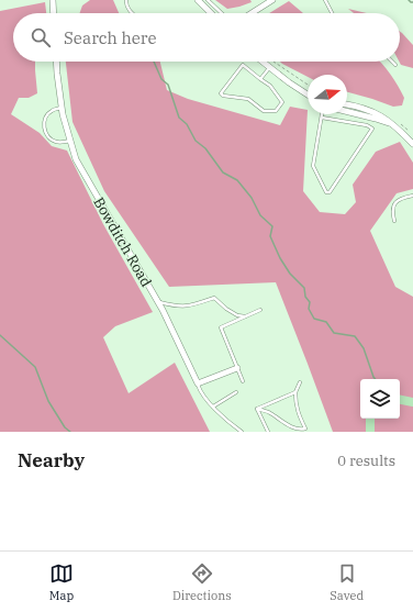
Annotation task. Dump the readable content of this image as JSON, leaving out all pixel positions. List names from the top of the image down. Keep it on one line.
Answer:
{"streets":{"street":["Bowditch Road"]},"north":"right","page":{"search":"Search here","heading":["Nearby","0 results"],"nav":["Map","Directions","Saved"]}}
